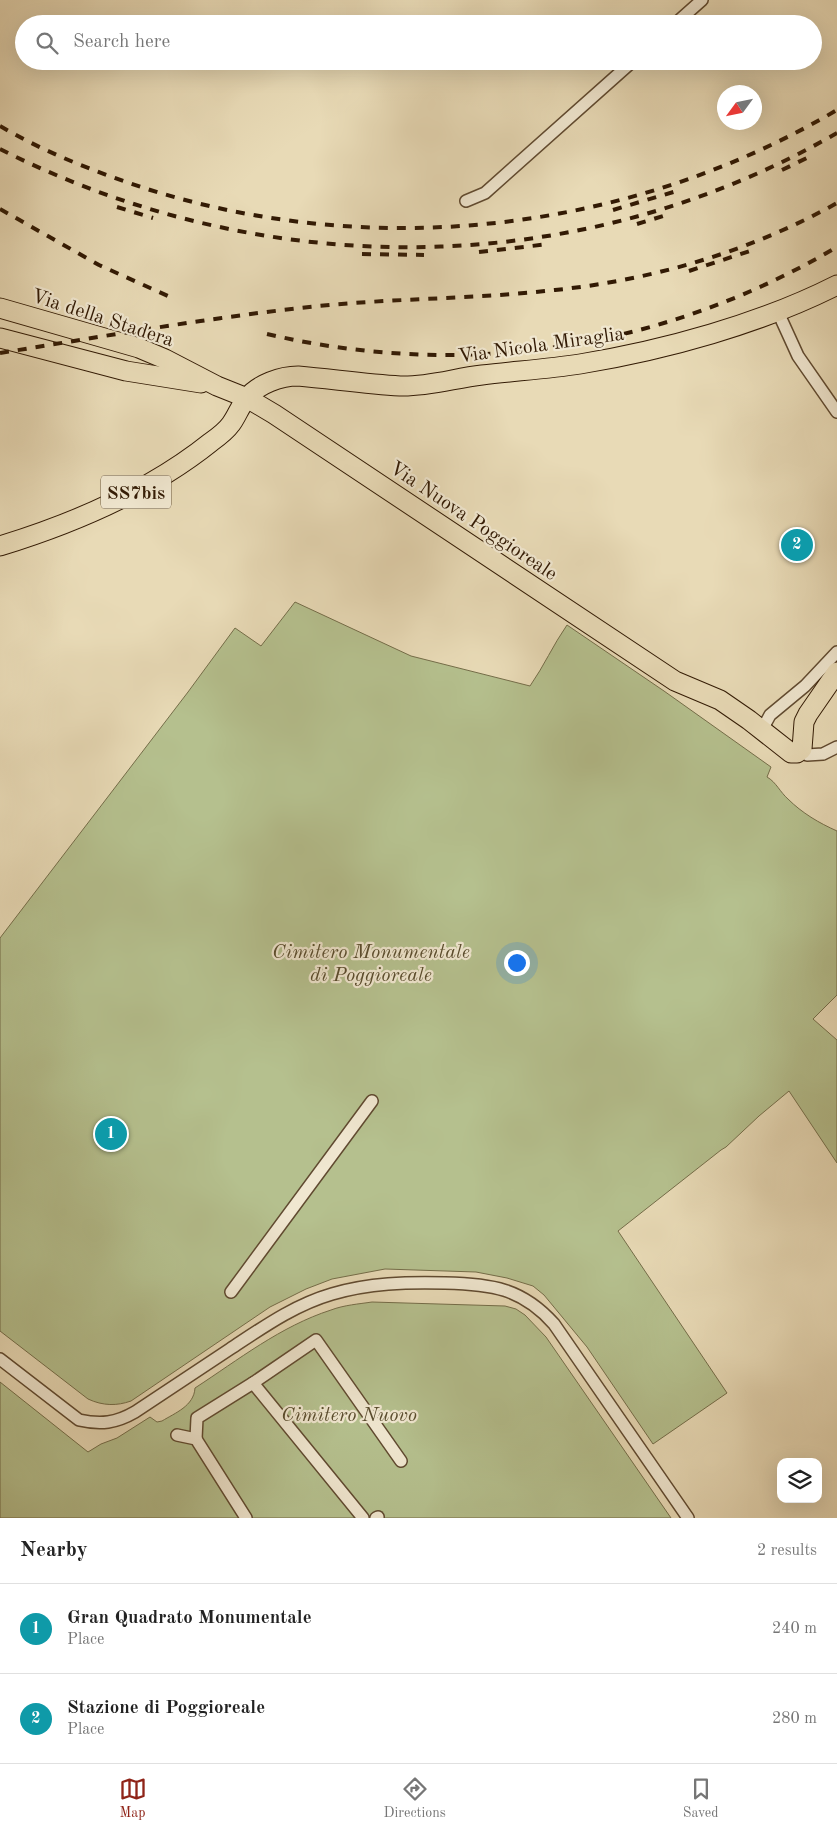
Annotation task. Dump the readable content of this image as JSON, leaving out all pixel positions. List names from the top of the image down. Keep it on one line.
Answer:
{"streets":{"main road":["Via della Stadera","Via Nicola Miraglia","SS7bis","Via Nuova Poggioreale"]},"crossings":[["Via della Stadera","Via Nicola Miraglia"],["Via della Stadera","SS7bis"],["Via della Stadera","Via Nuova Poggioreale"],["Via Nicola Miraglia","SS7bis"],["Via Nicola Miraglia","Via Nuova Poggioreale"],["SS7bis","Via Nuova Poggioreale"]],"parks":["Cimitero Monumentale di Poggioreale","Cimitero Nuovo"],"north":"bottom left","page":{"search":"Search here","pins":["2","1"],"heading":["Nearby","2 results"],"list":[{"mark":"1","name":"Gran Quadrato Monumentale","note":"Place","value":"240 m"},{"mark":"2","name":"Stazione di Poggioreale","note":"Place","value":"280 m"}],"nav":["Map","Directions","Saved"]}}
